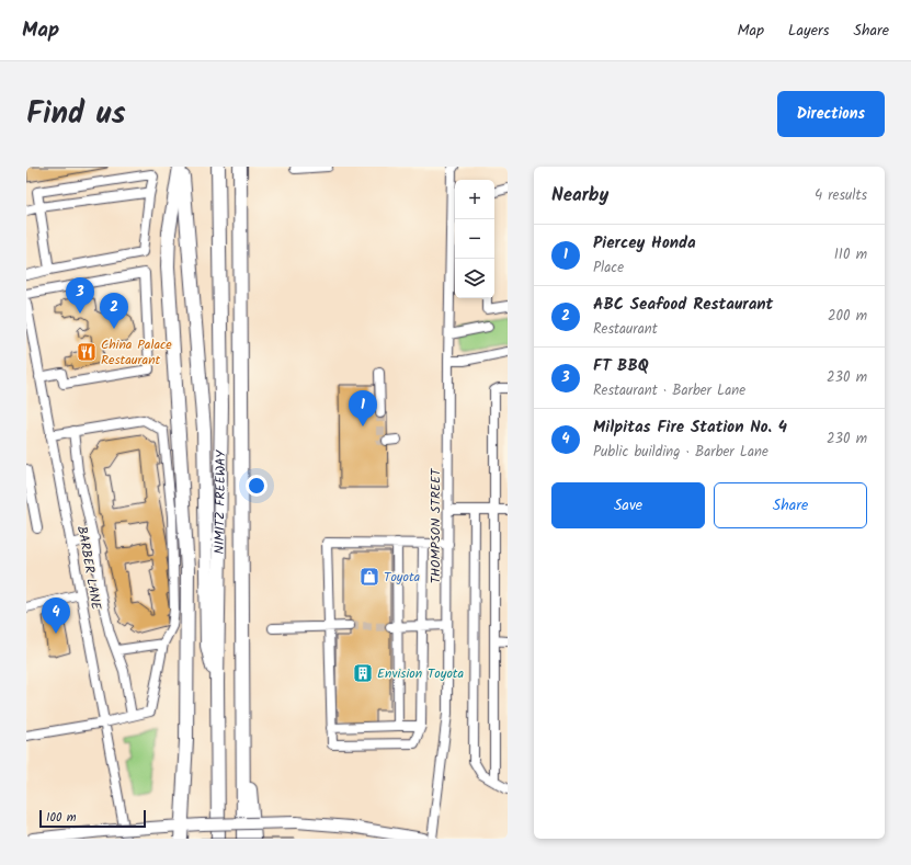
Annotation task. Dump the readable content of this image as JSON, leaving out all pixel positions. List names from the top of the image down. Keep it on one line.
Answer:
{"streets":{"highway":["NIMITZ FREEWAY"],"street":["THOMPSON STREET","BARBER LANE"]},"places":{"restaurant":["China Palace Restaurant"],"shop":["Toyota"],"building":["Envision Toyota"]},"scale_bar":"100 m","page":{"header":"Map","nav":["Map","Layers","Share"],"title":"Find us","buttons":["Directions",["Save","Share"]],"heading":["Nearby","4 results"],"map_buttons":["+","−"],"list":[{"mark":"1","name":"Piercey Honda","note":"Place","value":"110 m"},{"mark":"2","name":"ABC Seafood Restaurant","note":"Restaurant","value":"200 m"},{"mark":"3","name":"FT BBQ","note":"Restaurant · Barber Lane","value":"230 m"},{"mark":"4","name":"Milpitas Fire Station No. 4","note":"Public building · Barber Lane","value":"230 m"}],"pins":["3","2","1","4"],"scale":"100 m"}}
